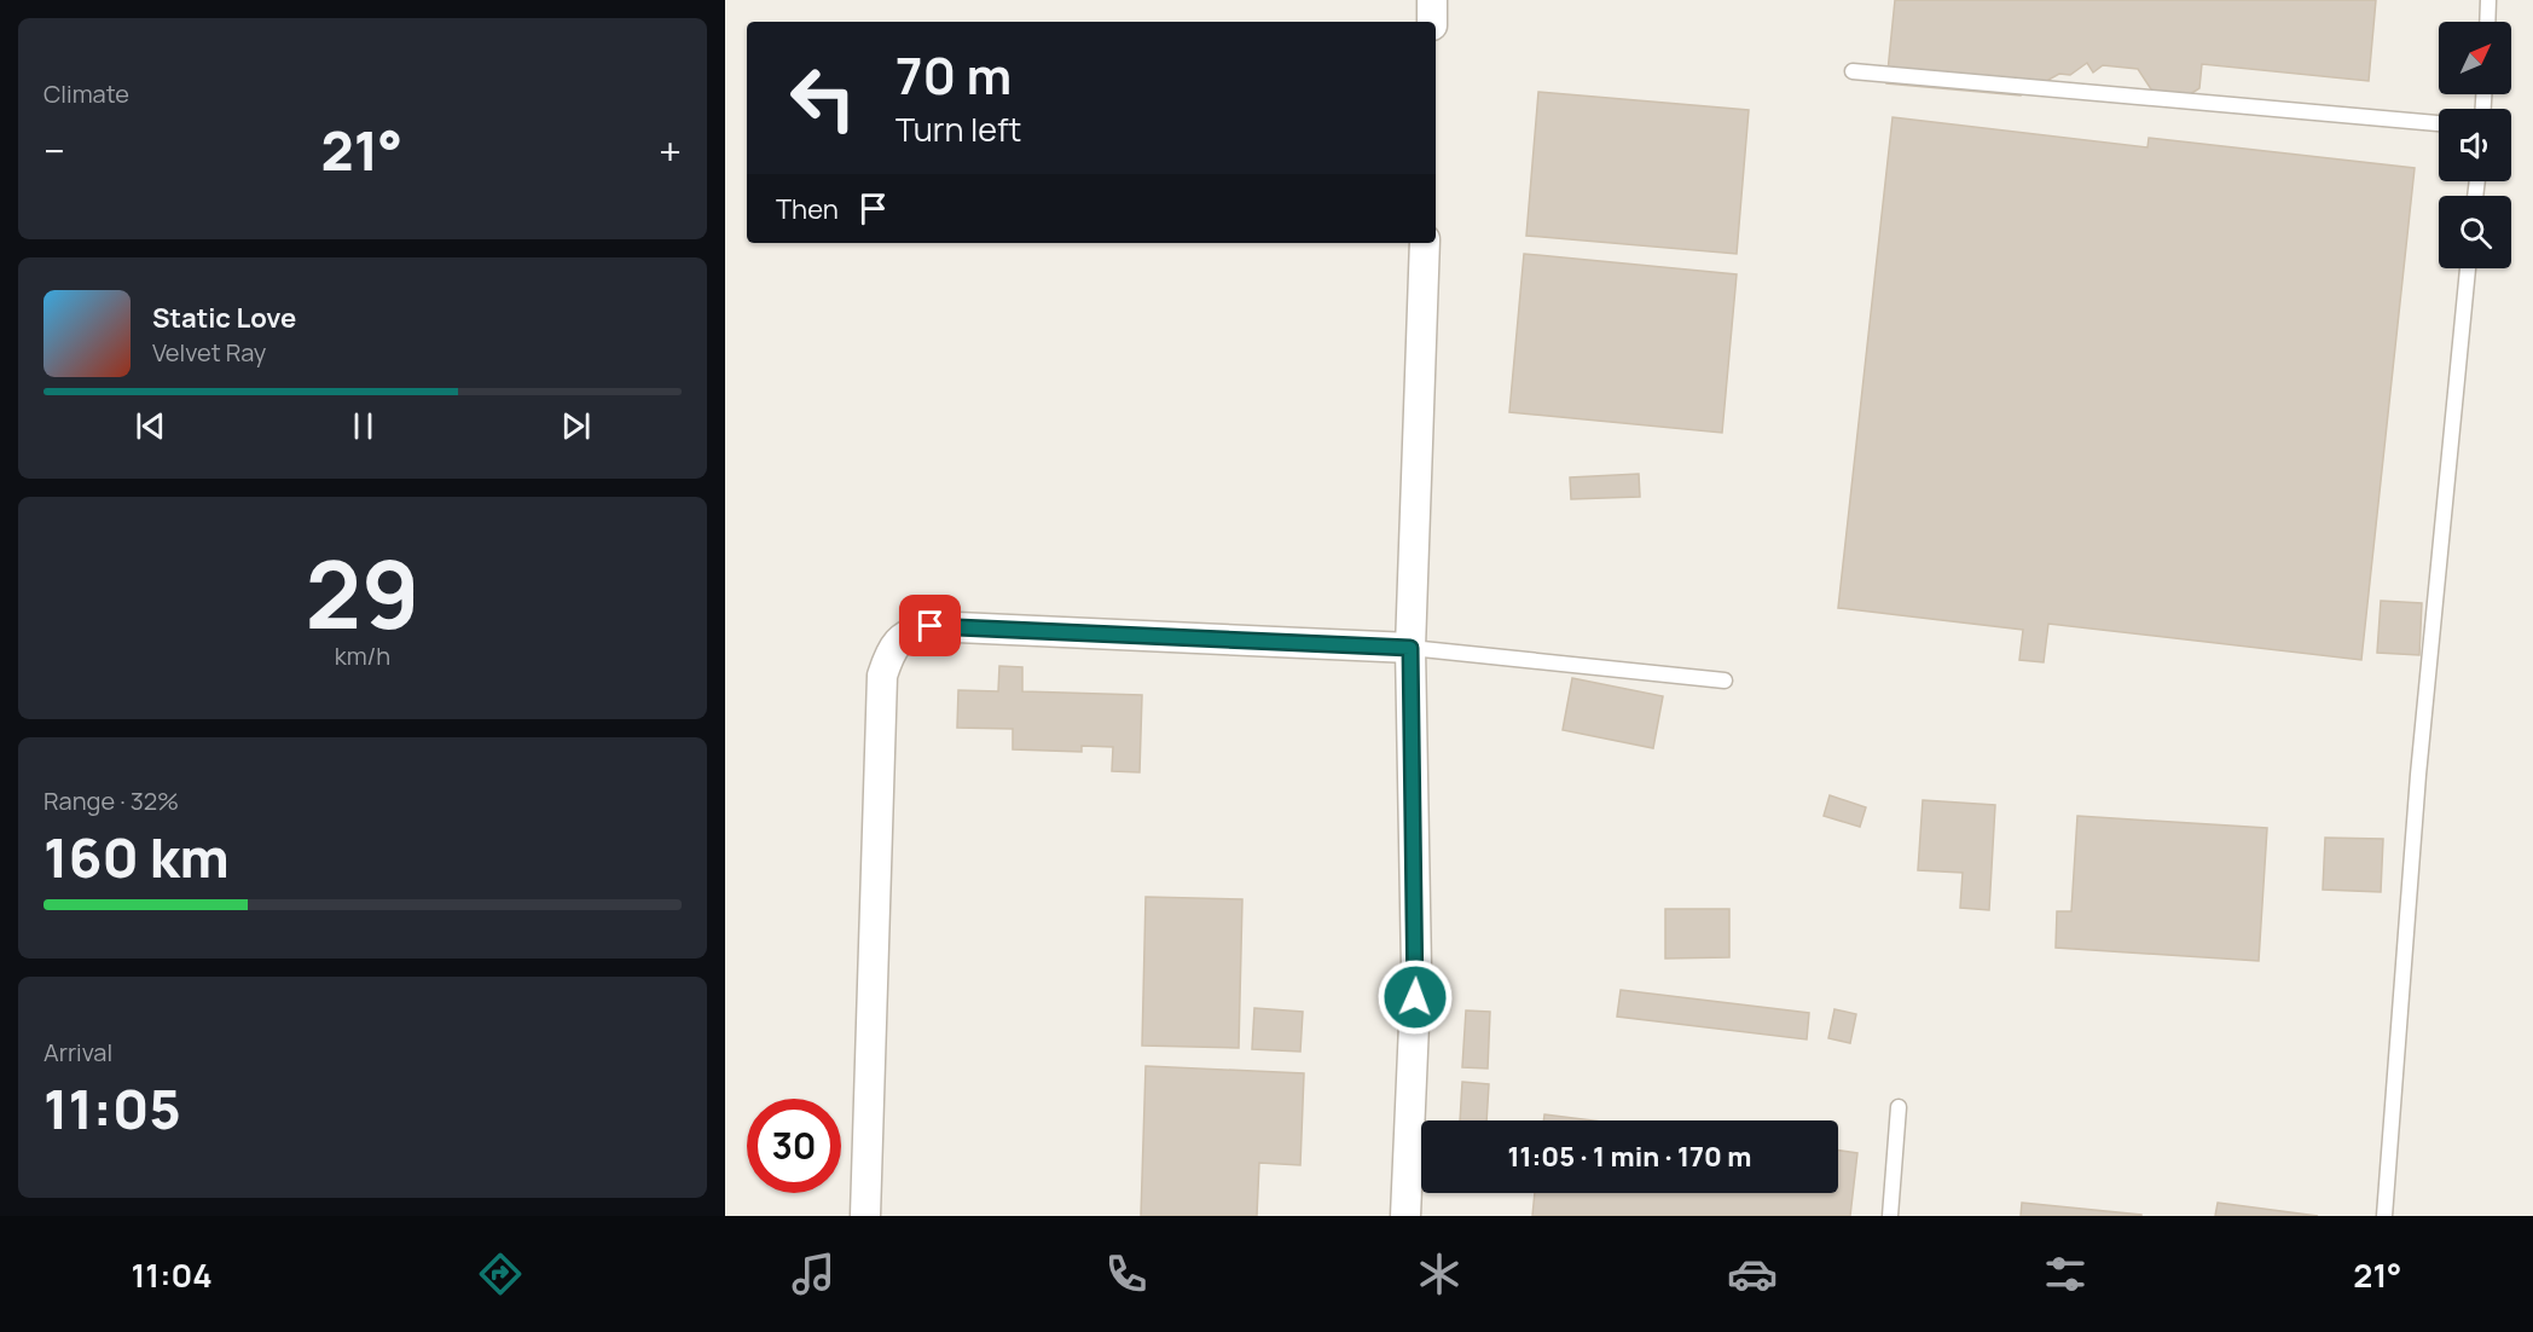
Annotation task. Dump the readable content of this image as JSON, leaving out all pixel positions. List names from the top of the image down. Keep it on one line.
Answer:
{"north":"top right","page":{"tile":["Climate",["29","km/h"],["Range · 32%","160 km"],["Arrival","11:05"]],"turn":["70 m","Turn left"],"heat":["−","21°","+"],"then":"Then","song":["Static Love","Velvet Ray"],"limit":"30","trip":"11:05 · 1 min · 170 m","tabs":["11:04","21°"]}}
